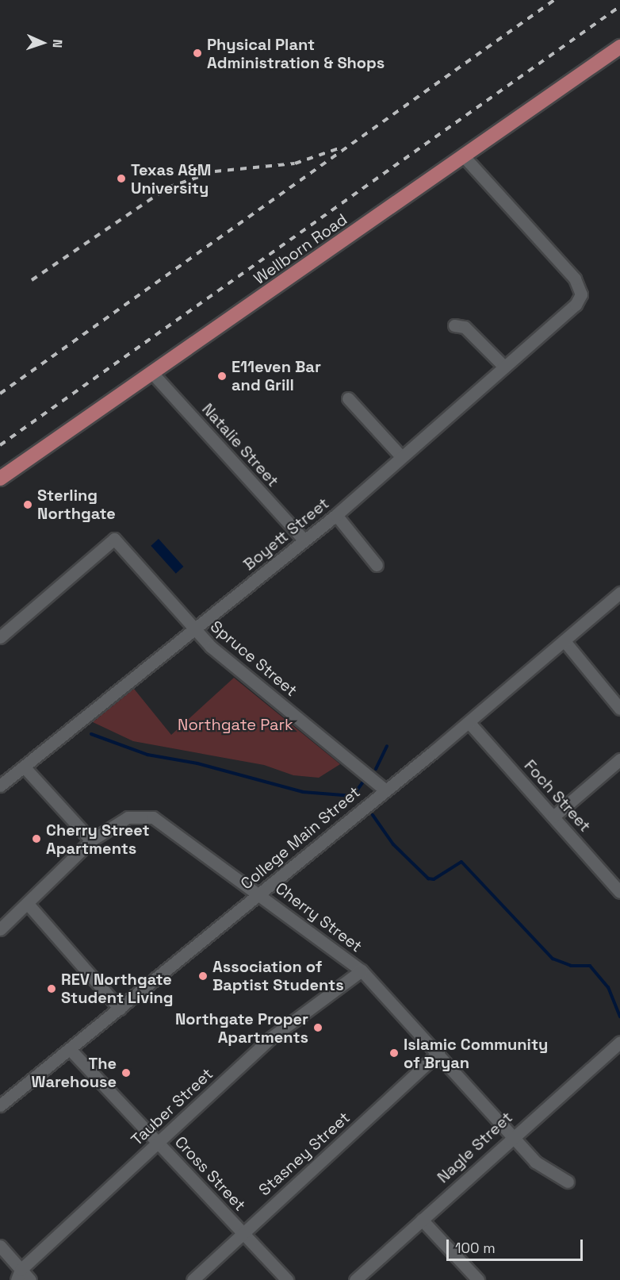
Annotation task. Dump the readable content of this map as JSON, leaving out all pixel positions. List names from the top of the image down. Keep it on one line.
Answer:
{"streets":{"main road":["Wellborn Road"],"street":["Natalie Street","Boyett Street","Spruce Street","Foch Street","College Main Street","Cherry Street","Tauber Street","Nagle Street","Stasney Street","Cross Street"]},"crossings":[["Wellborn Road","Natalie Street"],["Wellborn Road","Boyett Street"],["Natalie Street","Boyett Street"],["Boyett Street","Spruce Street"],["Spruce Street","College Main Street"],["Foch Street","College Main Street"],["College Main Street","Cherry Street"],["College Main Street","Cross Street"],["Cherry Street","Tauber Street"],["Cherry Street","Nagle Street"],["Cherry Street","Stasney Street"],["Tauber Street","Cross Street"],["Stasney Street","Cross Street"]],"parks":["Northgate Park"],"places":["Physical Plant Administration & Shops","Texas A&M University","E11even Bar and Grill","Sterling Northgate","Cherry Street Apartments","Association of Baptist Students","REV Northgate Student Living","Northgate Proper Apartments","Islamic Community of Bryan","The Warehouse"],"scale_bar":"100 m","north":"right"}
